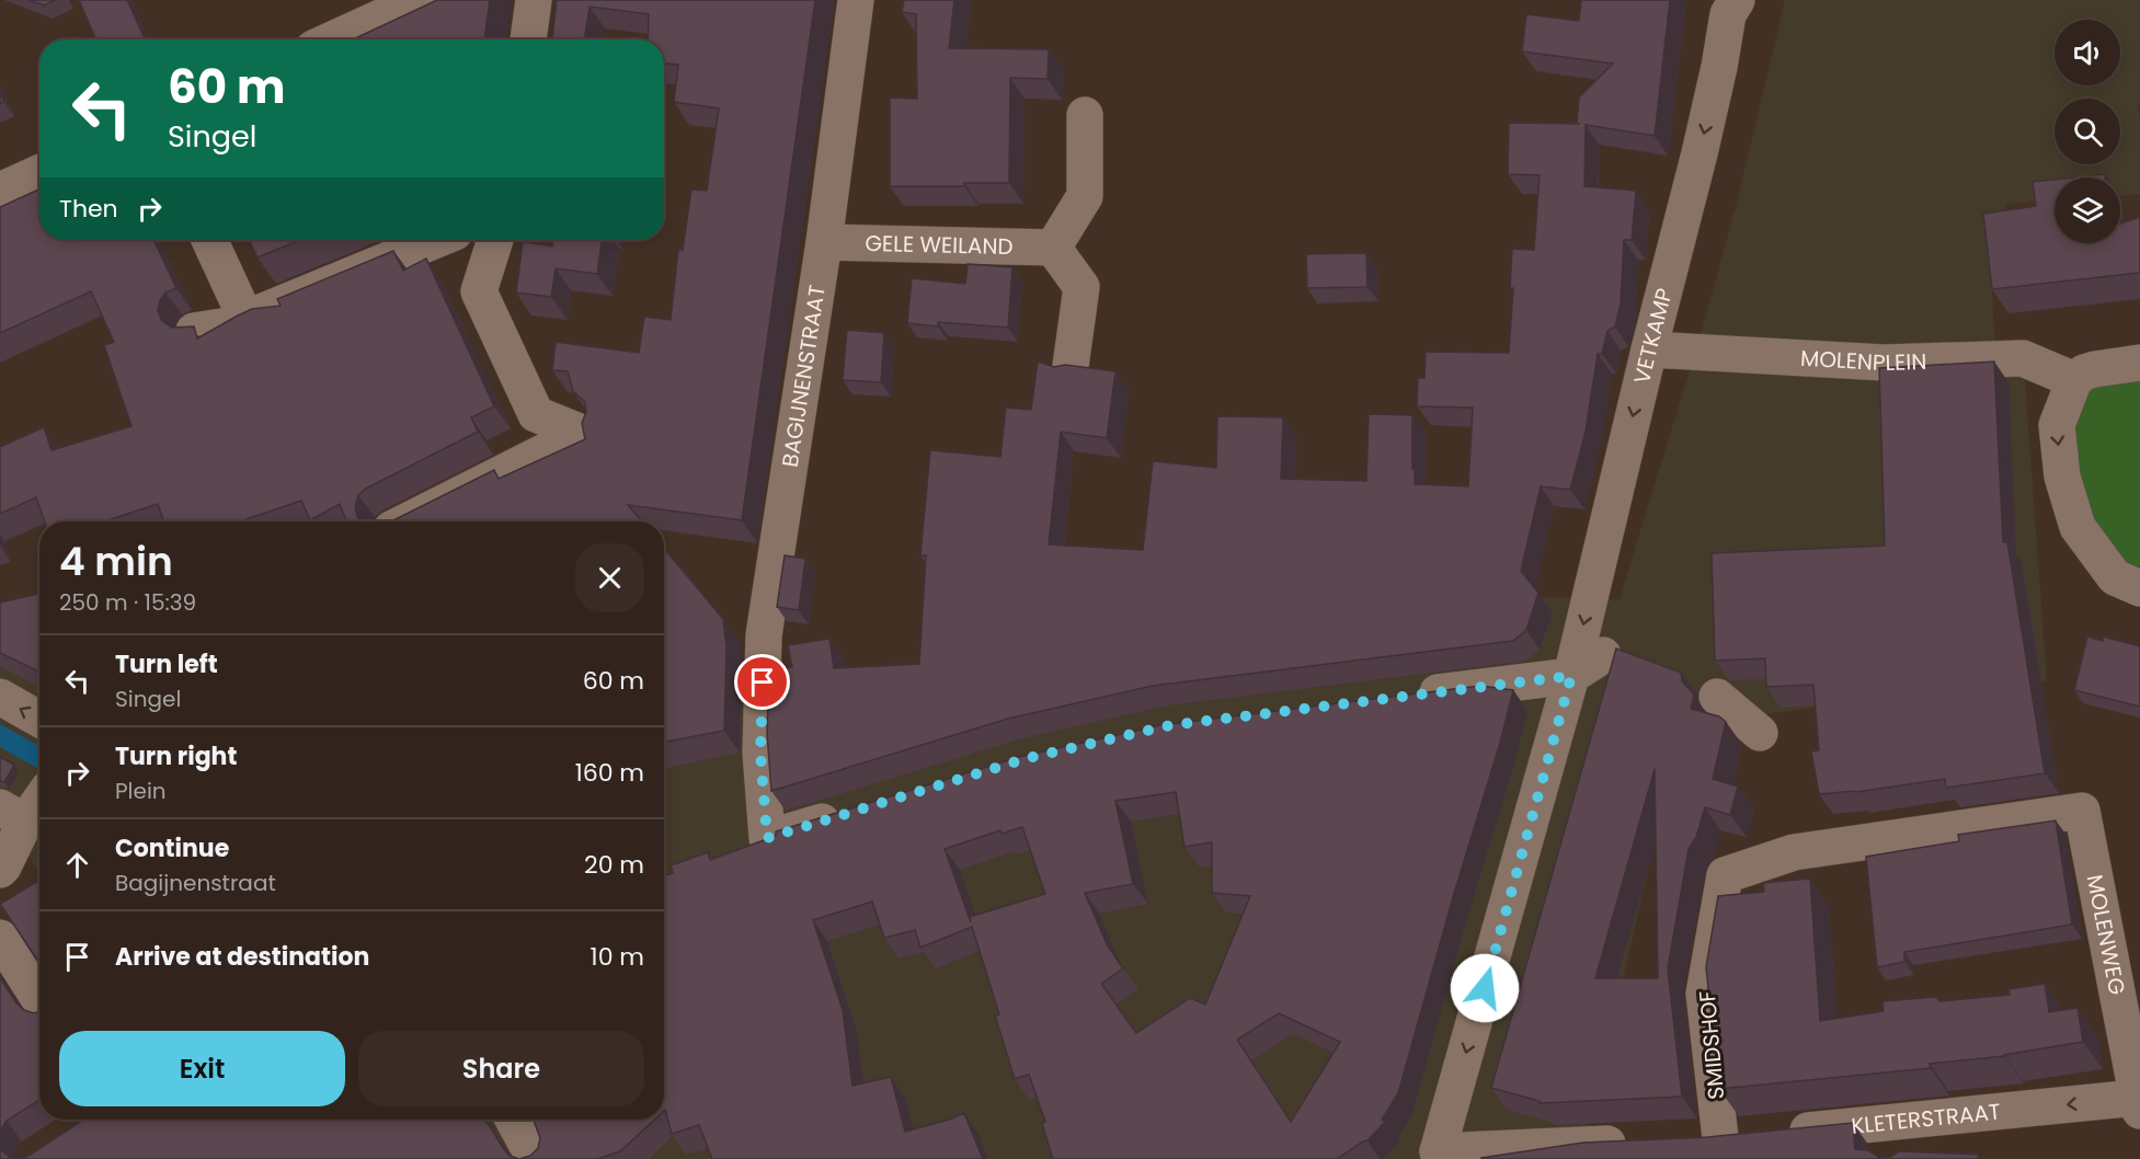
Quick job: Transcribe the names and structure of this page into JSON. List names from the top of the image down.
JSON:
{
  "streets": {
    "street": [
      "GELE WEILAND",
      "VETKAMP",
      "MOLENPLEIN",
      "BAGIJNENSTRAAT",
      "MOLENWEG",
      "SMIDSHOF",
      "KLETERSTRAAT"
    ]
  },
  "crossings": [
    ["GELE WEILAND", "BAGIJNENSTRAAT"],
    ["VETKAMP", "MOLENPLEIN"],
    ["MOLENWEG", "SMIDSHOF"],
    ["MOLENWEG", "KLETERSTRAAT"],
    ["SMIDSHOF", "KLETERSTRAAT"]
  ],
  "one_way": ["VETKAMP", "KLETERSTRAAT"],
  "page": {
    "turn": ["60 m", "Singel"],
    "then": "Then",
    "heading": ["4 min", "250 m · 15:39"],
    "list": [
      {
        "name": "Turn left",
        "note": "Singel",
        "value": "60 m"
      },
      {
        "name": "Turn right",
        "note": "Plein",
        "value": "160 m"
      },
      {
        "name": "Continue",
        "note": "Bagijnenstraat",
        "value": "20 m"
      },
      {
        "name": "Arrive at destination",
        "value": "10 m"
      }
    ],
    "buttons": ["Exit", "Share"]
  }
}
